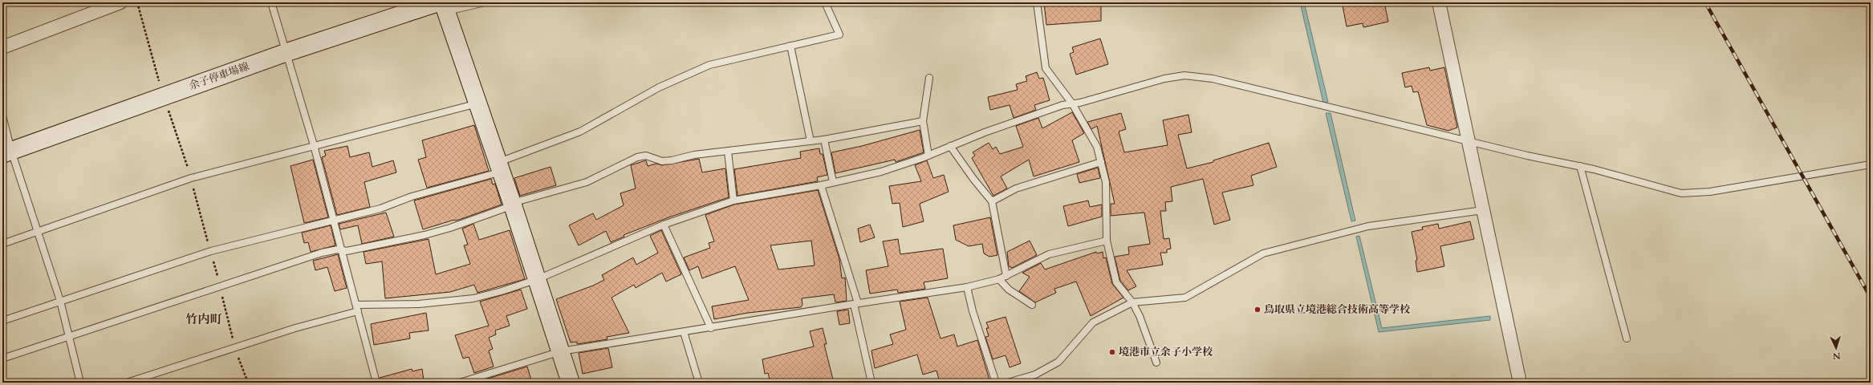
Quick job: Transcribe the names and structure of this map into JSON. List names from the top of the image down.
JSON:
{
  "streets": {
    "main road": ["余子停車場線"]
  },
  "districts": ["竹内町"],
  "places": ["鳥取県立境港総合技術高等学校", "境港市立余子小学校"],
  "north": "bottom"
}
